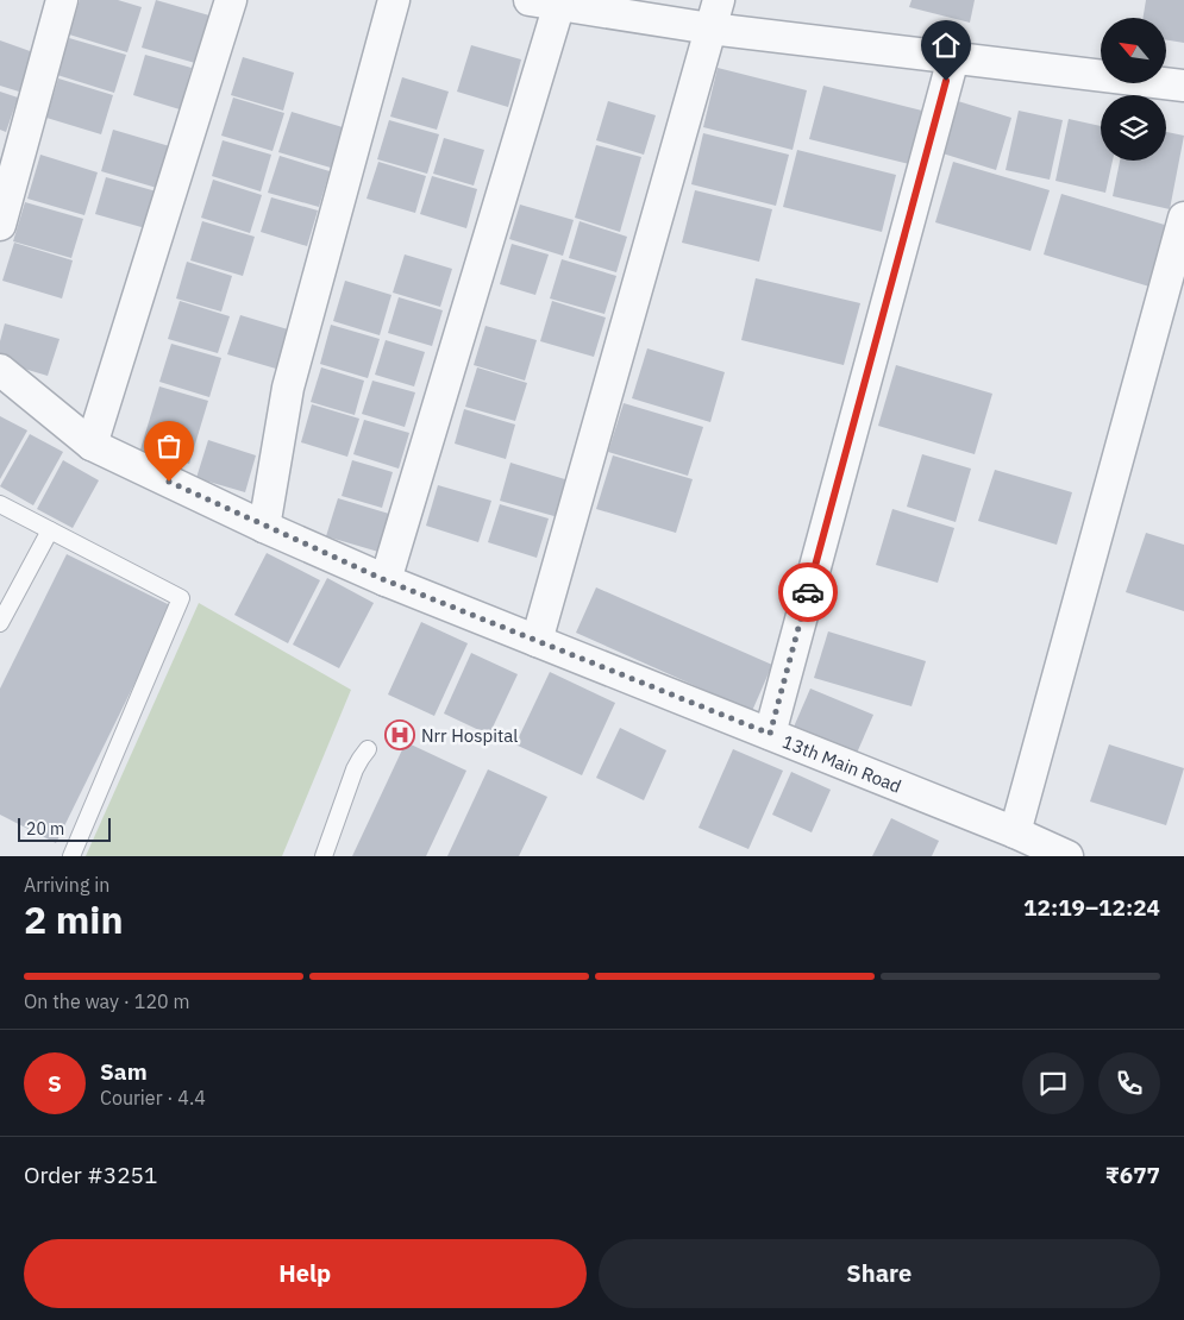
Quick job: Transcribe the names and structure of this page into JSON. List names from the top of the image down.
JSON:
{
  "streets": {
    "street": ["13th Main Road"]
  },
  "places": {
    "hospital": ["Nrr Hospital"]
  },
  "scale_bar": "20 m",
  "north": "top left",
  "page": {
    "scale": "20 m",
    "heading": ["2 min", "Arriving in", "12:19–12:24"],
    "panel": [
      "Sam",
      "Courier · 4.4",
      "Order #3251",
      "₹677"
    ],
    "bar": "On the way · 120 m",
    "round": "S",
    "buttons": ["Help", "Share"]
  }
}
